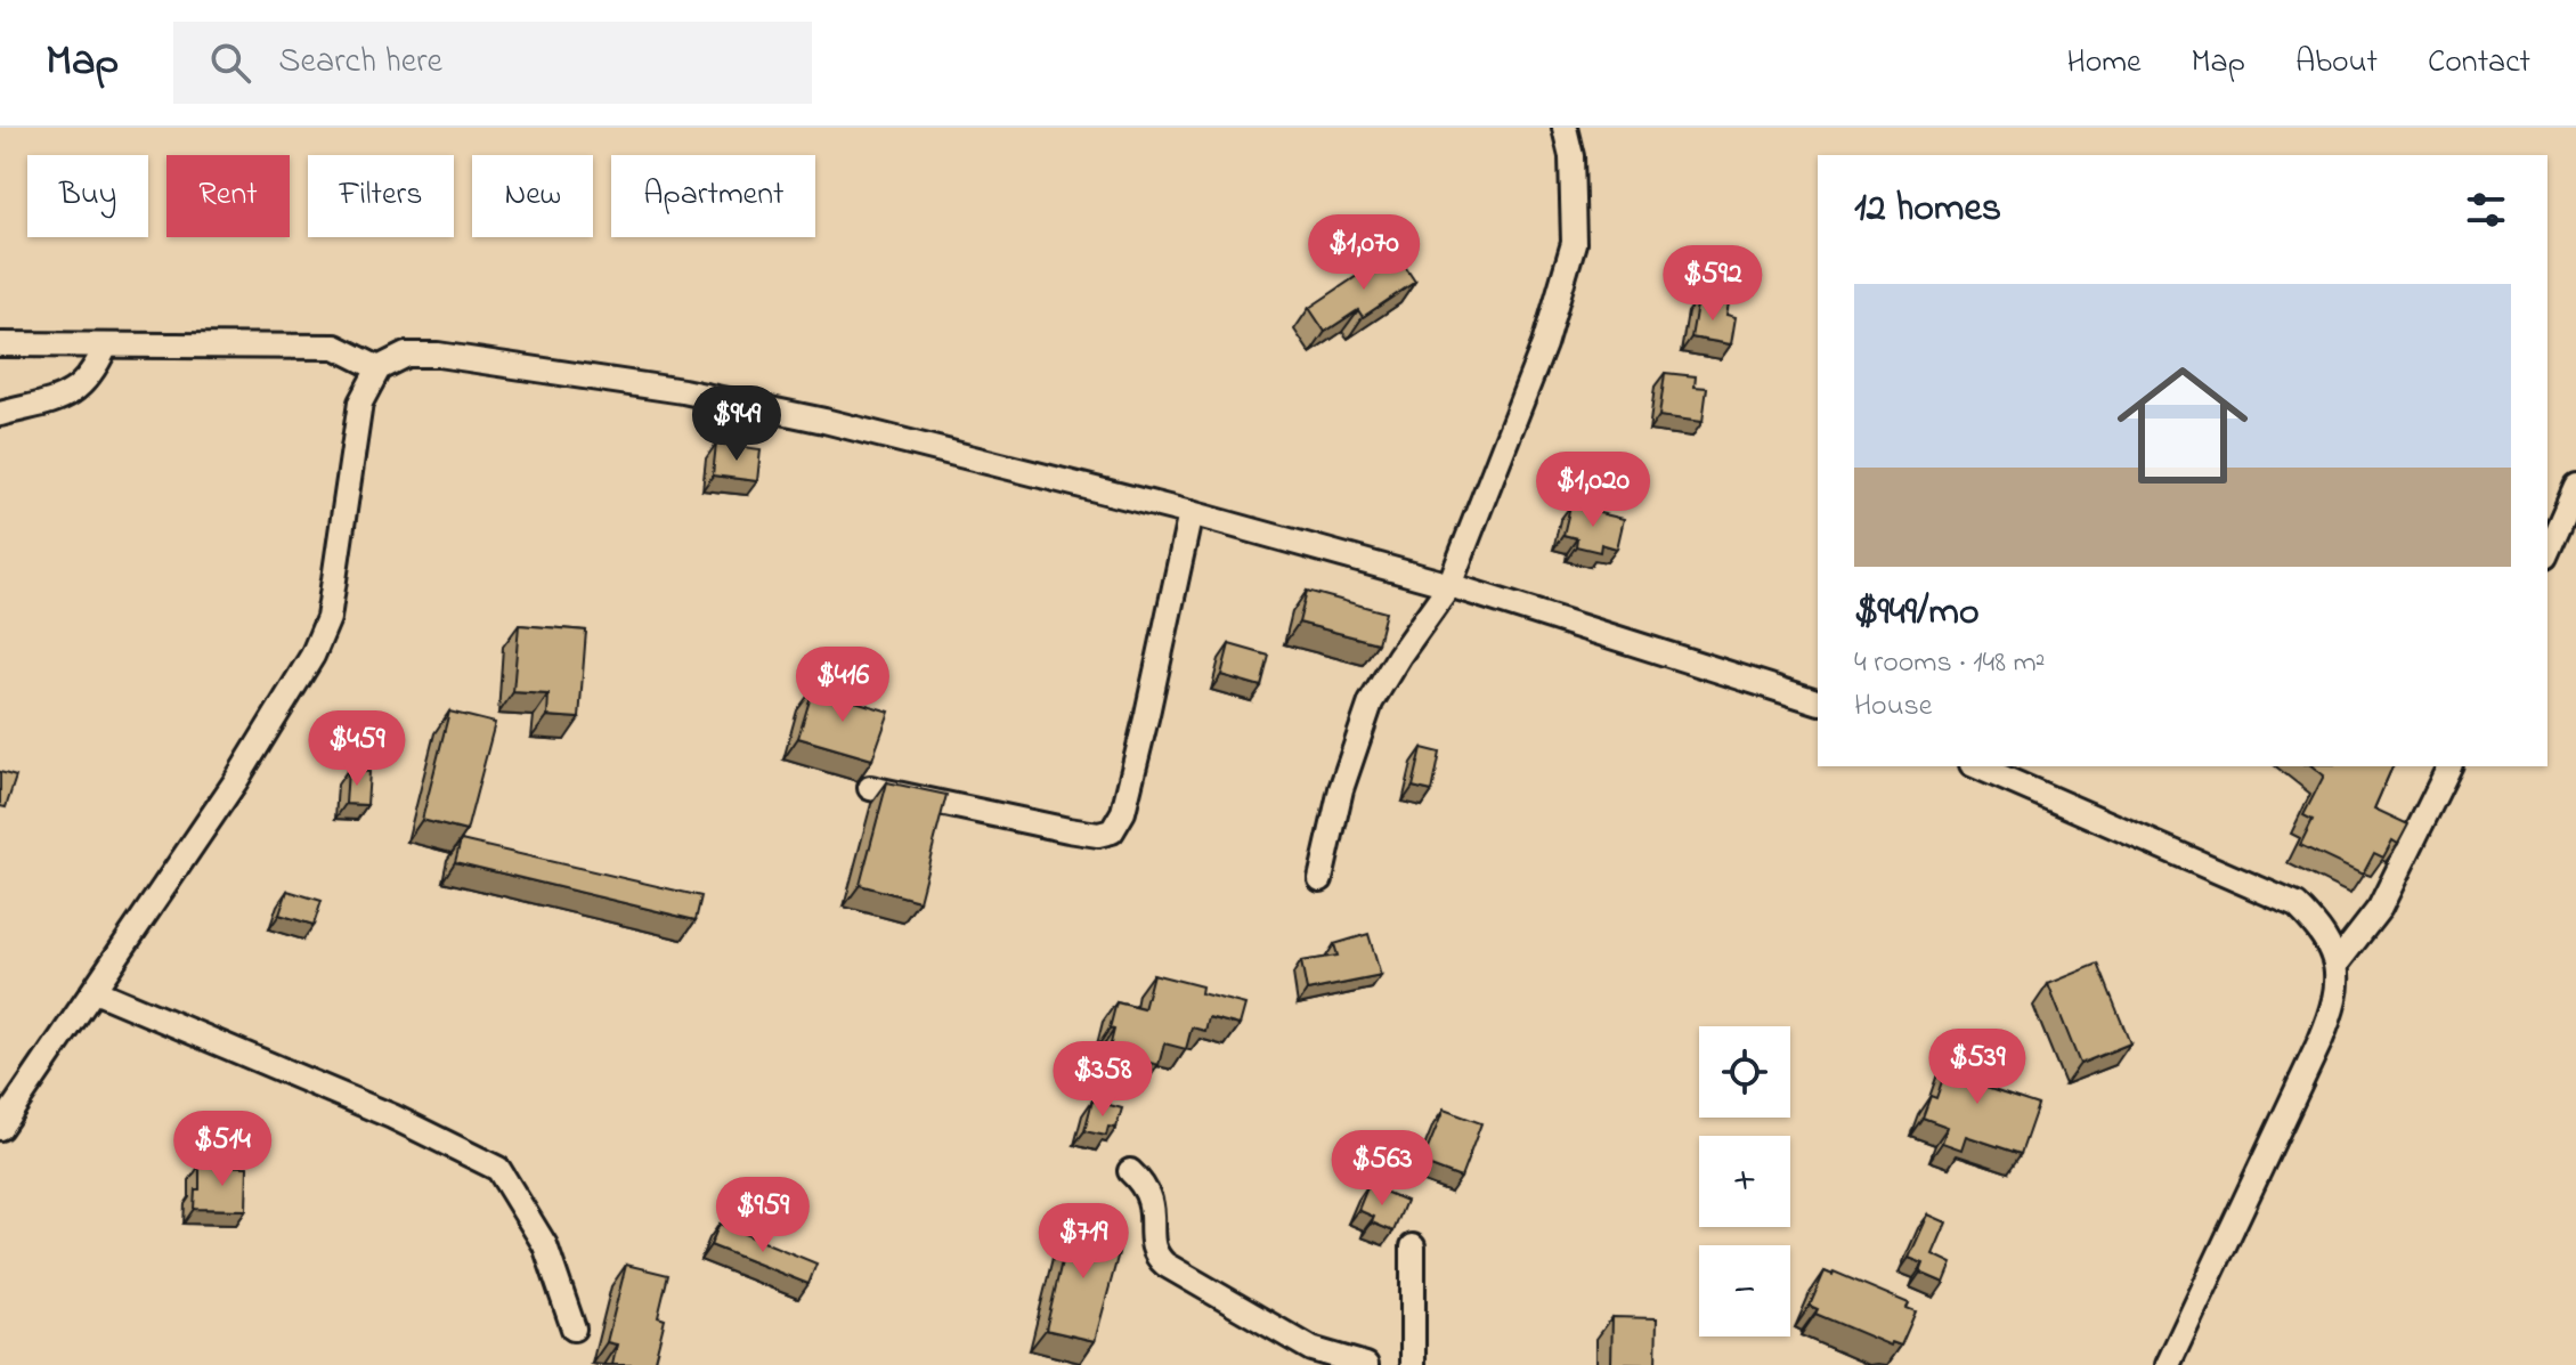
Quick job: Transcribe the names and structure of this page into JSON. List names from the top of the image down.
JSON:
{
  "page": {
    "header": "Map",
    "search": "Search here",
    "nav": [
      "Home",
      "Map",
      "About",
      "Contact"
    ],
    "chip": [
      "Buy",
      "Rent",
      "Filters",
      "New",
      "Apartment"
    ],
    "heading": "12 homes",
    "price": [
      "$1,070",
      "$592",
      "$949",
      "$1,020",
      "$416",
      "$459",
      "$539",
      "$358",
      "$514",
      "$563",
      "$959",
      "$719"
    ],
    "list": [
      {
        "name": "$949/mo",
        "note": "4 rooms · 148 m² · House"
      }
    ],
    "map_buttons": ["+", "−"]
  }
}
